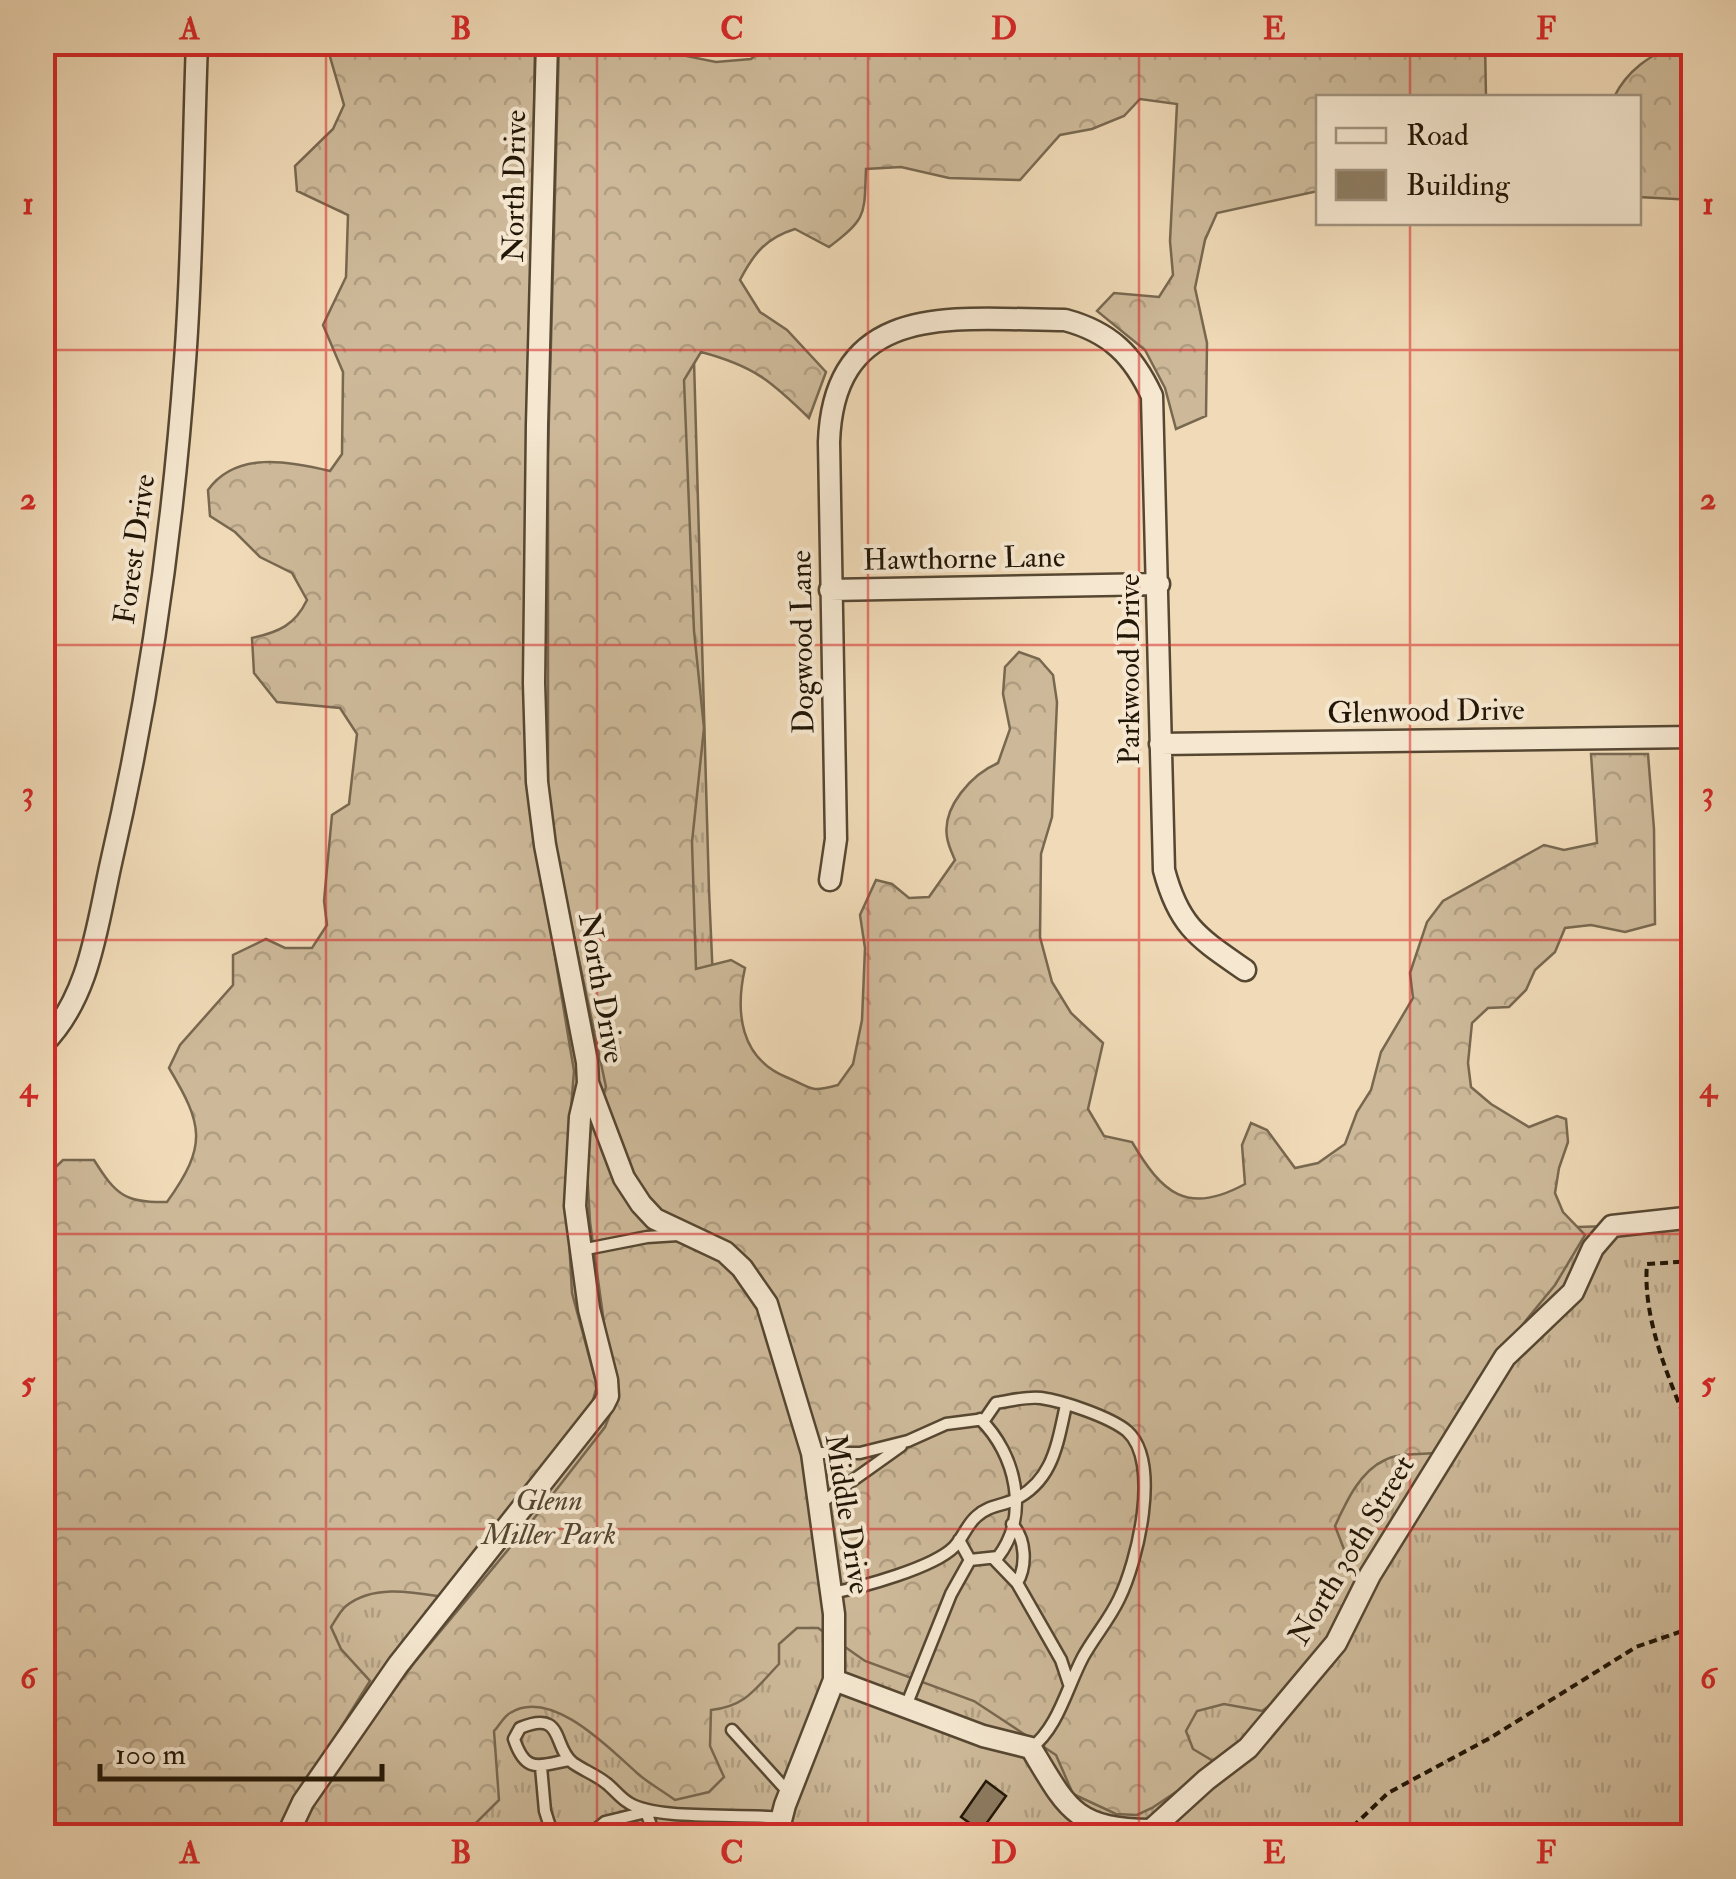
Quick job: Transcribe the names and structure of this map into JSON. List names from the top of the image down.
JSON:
{
  "streets": {
    "street": [
      "North Drive",
      "Forest Drive",
      "Hawthorne Lane",
      "Dogwood Lane",
      "Parkwood Drive",
      "Glenwood Drive",
      "Middle Drive",
      "North 30th Street"
    ]
  },
  "crossings": [
    ["North Drive", "Middle Drive"],
    ["Hawthorne Lane", "Dogwood Lane"],
    ["Hawthorne Lane", "Parkwood Drive"],
    ["Dogwood Lane", "Parkwood Drive"],
    ["Parkwood Drive", "Glenwood Drive"]
  ],
  "parks": ["Glenn Miller Park"],
  "legend": ["Road", "Building"],
  "scale_bar": "100 m",
  "grid": {
    "columns": [
      "A",
      "B",
      "C",
      "D",
      "E",
      "F"
    ],
    "rows": [
      "1",
      "2",
      "3",
      "4",
      "5",
      "6"
    ]
  }
}
